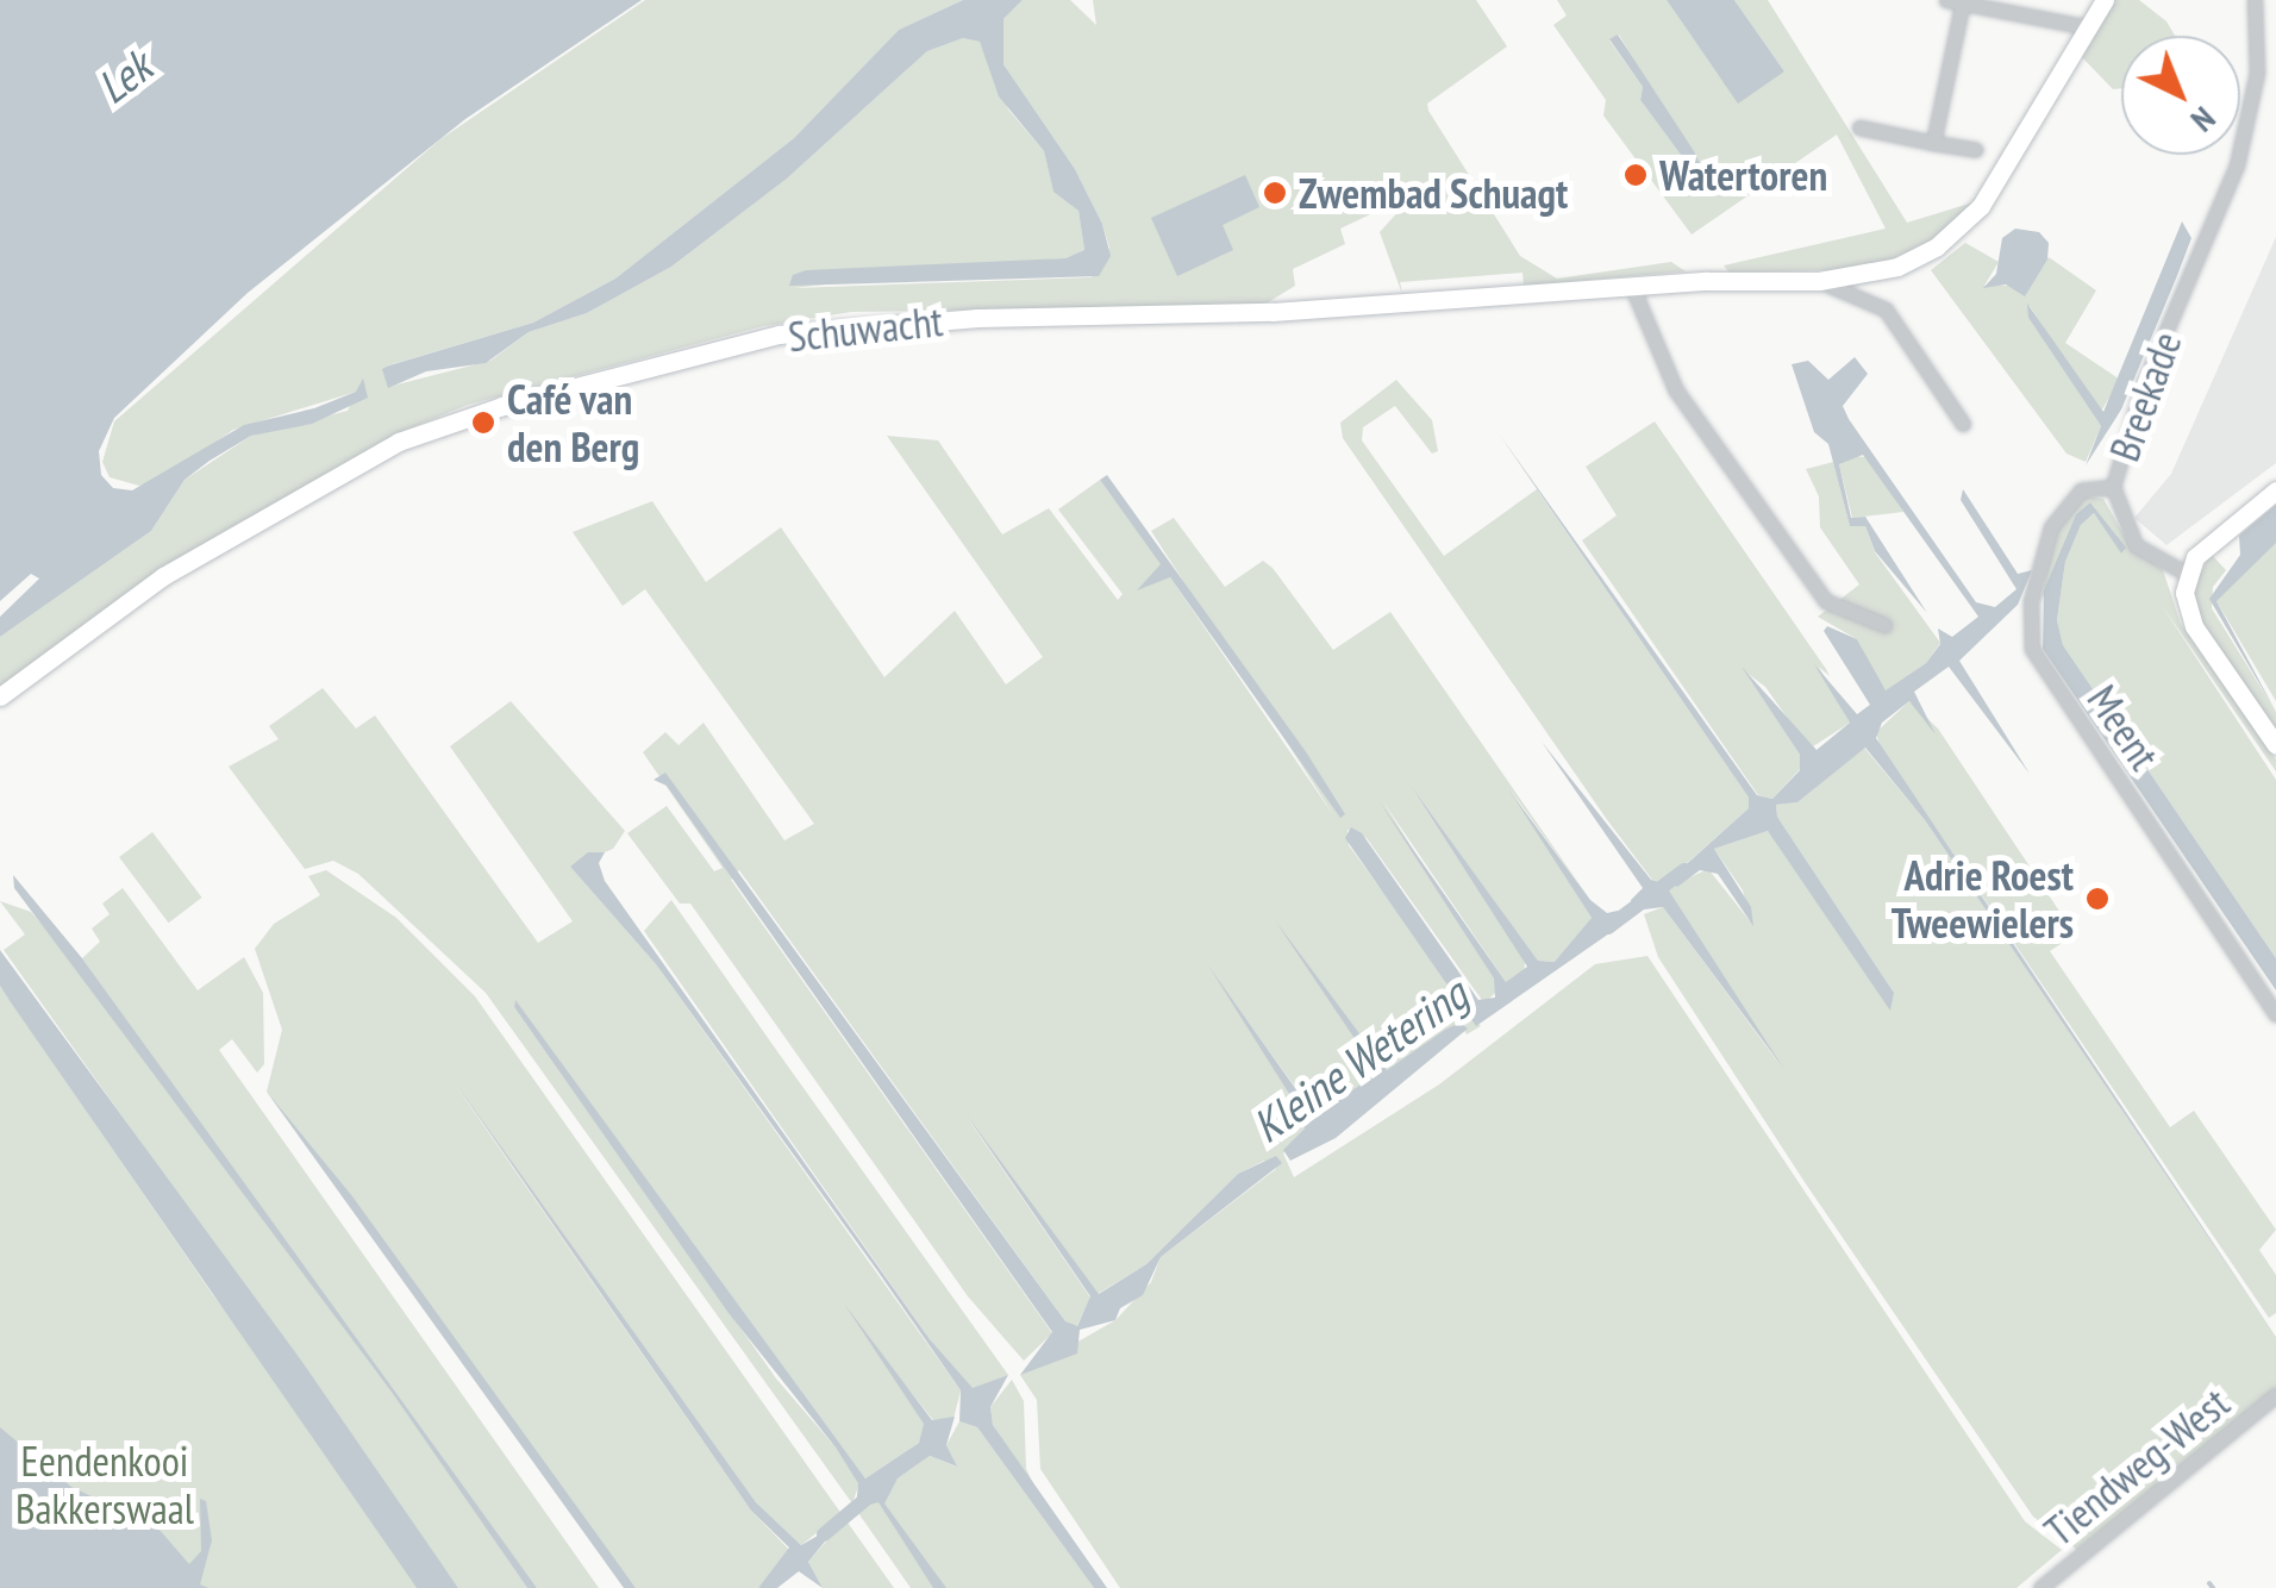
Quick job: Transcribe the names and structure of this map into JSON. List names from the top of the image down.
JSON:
{
  "streets": {
    "street": [
      "Schuwacht",
      "Breekade",
      "Meent",
      "Tiendweg-West"
    ]
  },
  "crossings": [
    ["Breekade", "Meent"]
  ],
  "water": ["Lek", "Kleine Wetering"],
  "parks": ["Eendenkooi Bakkerswaal"],
  "places": [
    "Watertoren",
    "Zwembad Schuagt",
    "Café van den Berg",
    "Adrie Roest Tweewielers"
  ],
  "north": "bottom right"
}
